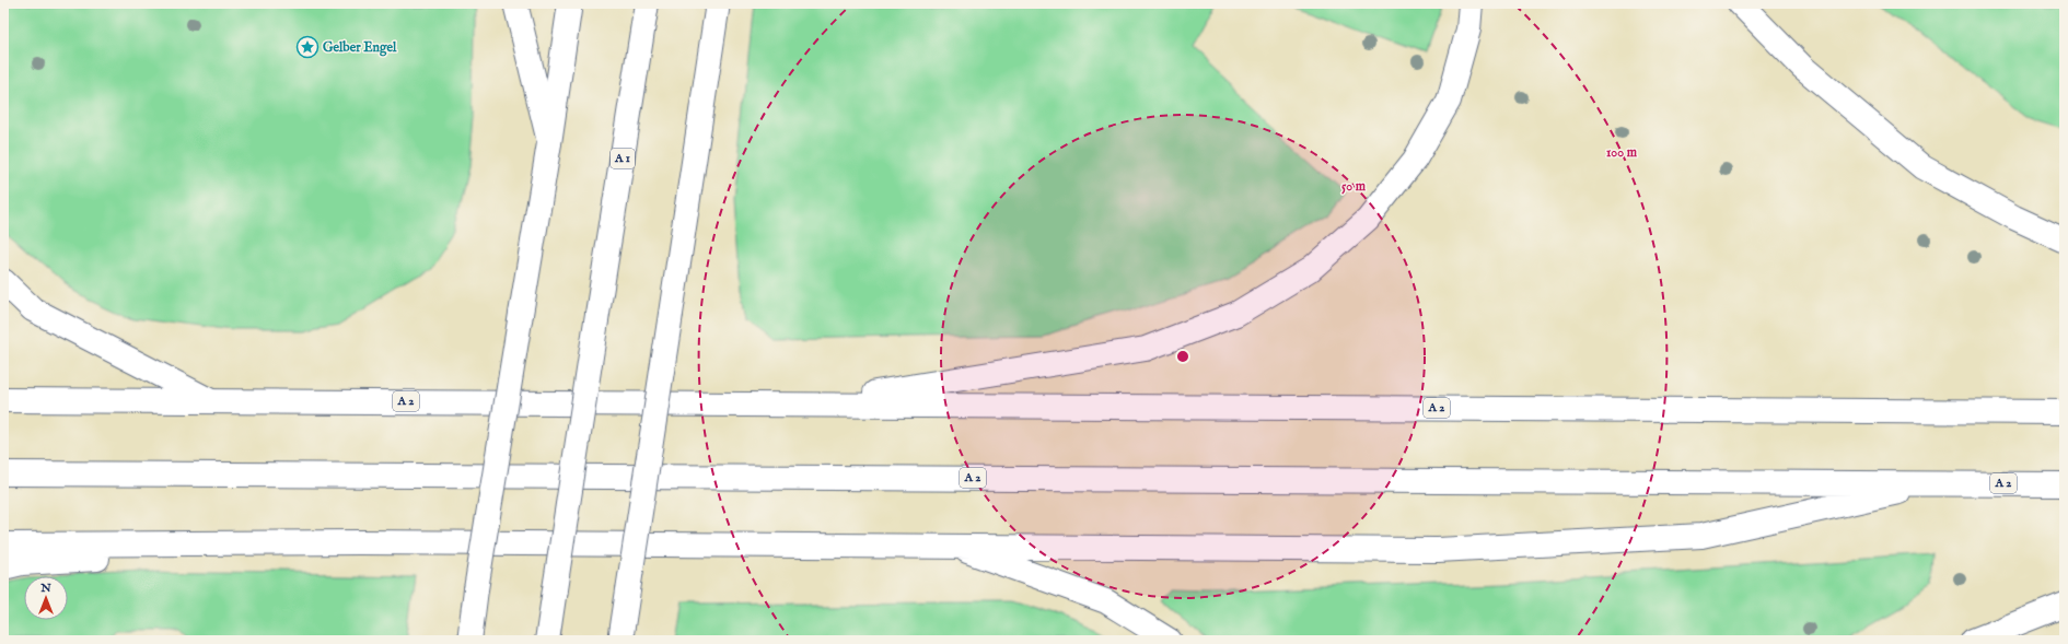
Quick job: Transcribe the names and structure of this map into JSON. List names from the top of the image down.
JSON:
{
  "streets": {
    "main road": ["A 1", "A 2"]
  },
  "places": {
    "place": ["Gelber Engel"]
  },
  "north": "top",
  "rings": ["100 m", "50 m"]
}
